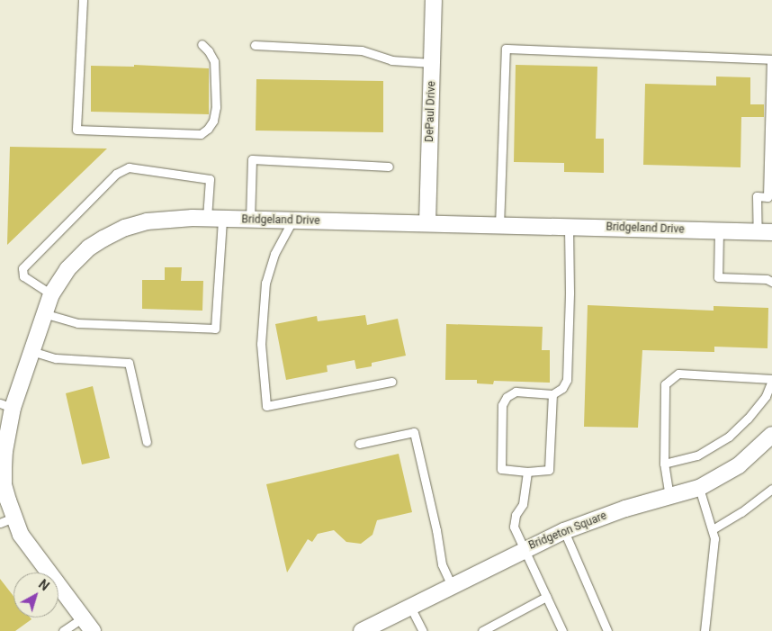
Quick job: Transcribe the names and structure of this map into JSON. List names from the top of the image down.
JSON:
{
  "streets": {
    "street": ["DePaul Drive", "Bridgeland Drive", "Bridgeton Square"]
  },
  "crossings": [
    ["DePaul Drive", "Bridgeland Drive"]
  ],
  "north": "top right"
}
